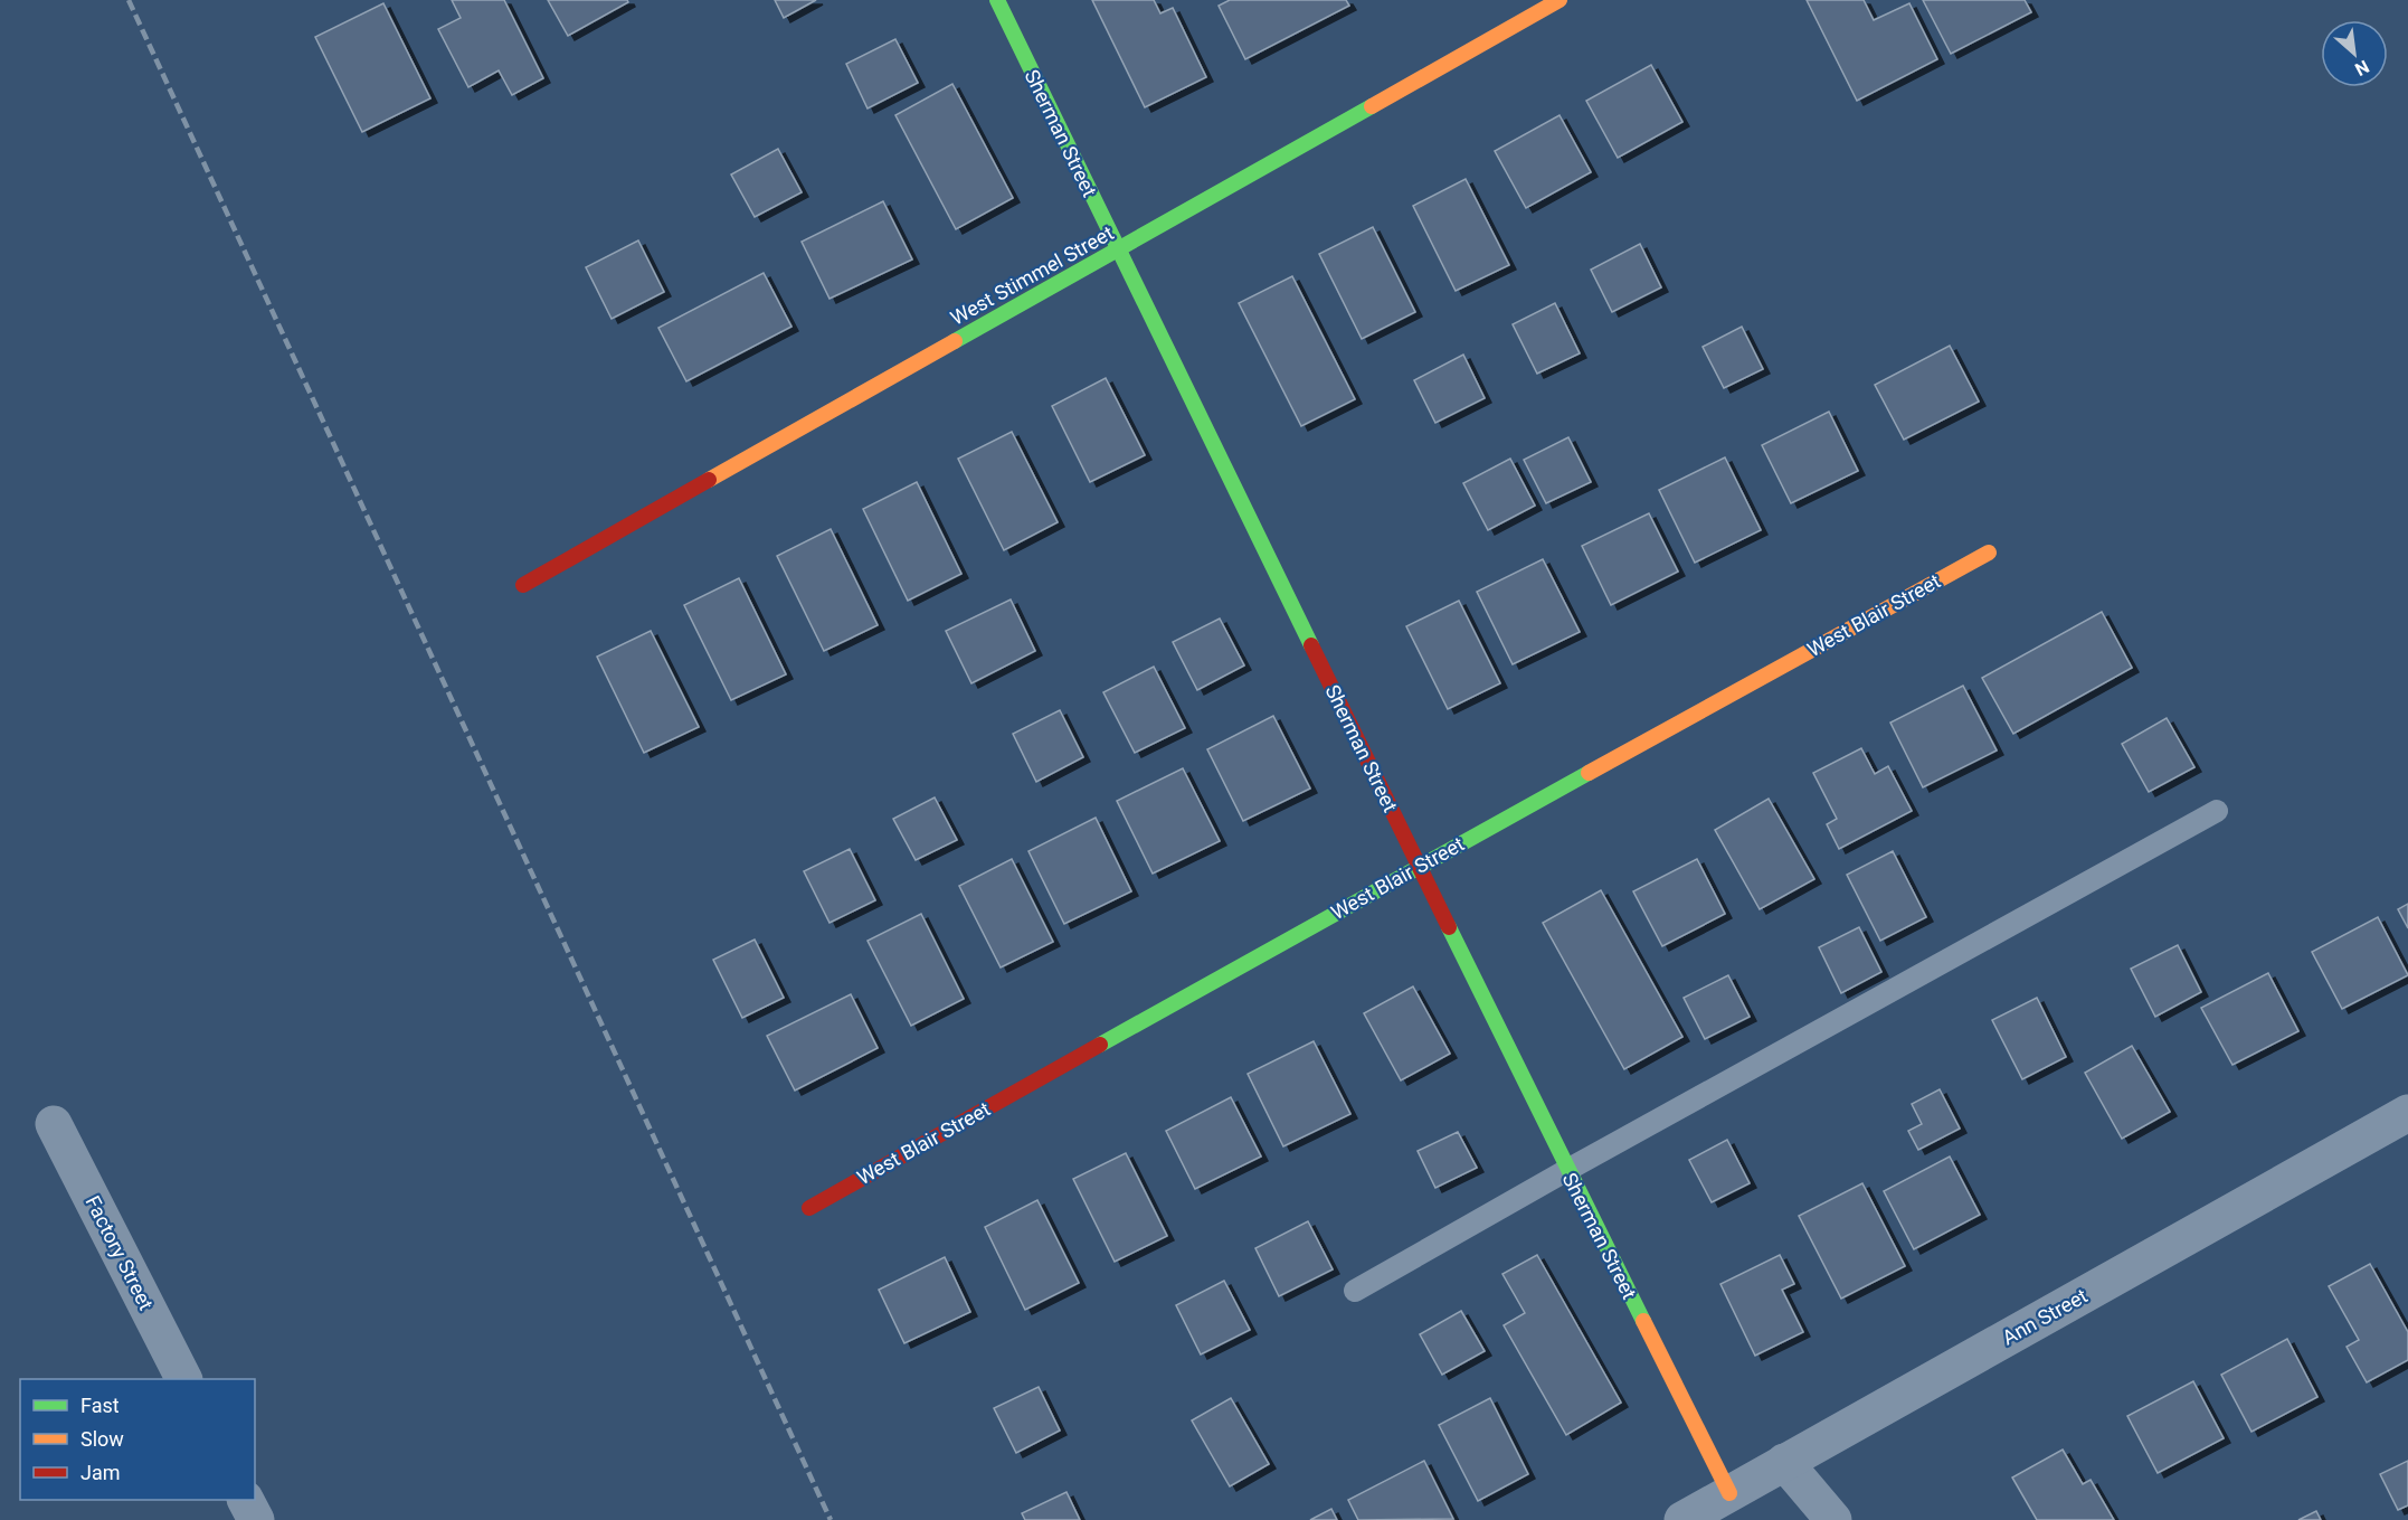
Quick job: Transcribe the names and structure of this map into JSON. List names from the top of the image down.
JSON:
{
  "streets": {
    "street": [
      "Sherman Street",
      "West Stimmel Street",
      "West Blair Street",
      "Factory Street",
      "Ann Street"
    ]
  },
  "crossings": [
    ["Sherman Street", "West Stimmel Street"],
    ["Sherman Street", "West Blair Street"],
    ["Sherman Street", "Ann Street"]
  ],
  "legend": ["Fast", "Slow", "Jam"],
  "north": "bottom right"
}
